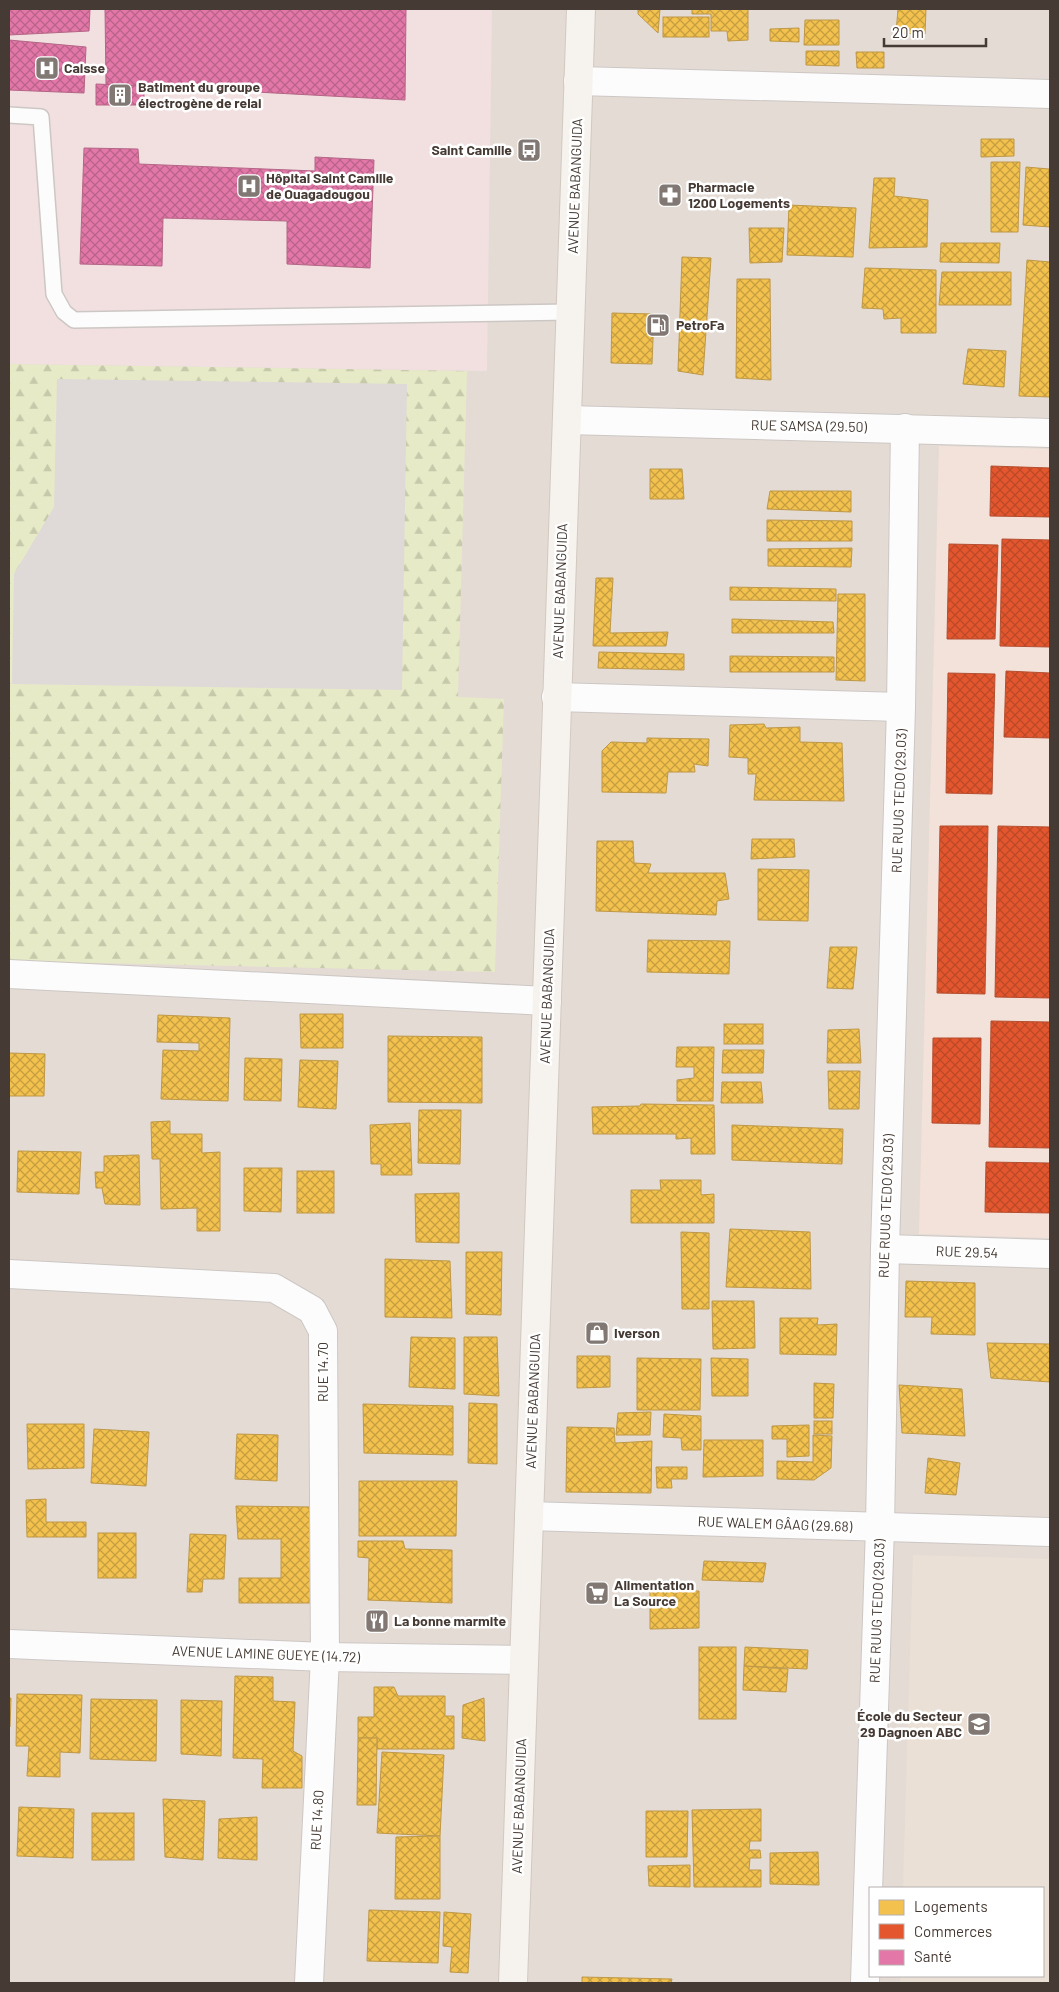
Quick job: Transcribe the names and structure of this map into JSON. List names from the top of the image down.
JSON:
{
  "streets": {
    "street": [
      "AVENUE BABANGUIDA",
      "RUE SAMSA (29.50)",
      "RUE RUUG TEDO (29.03)",
      "RUE 29.54",
      "RUE 14.70",
      "RUE WALEM GÂAG (29.68)",
      "AVENUE LAMINE GUEYE (14.72)",
      "RUE 14.80"
    ]
  },
  "crossings": [
    ["AVENUE BABANGUIDA", "RUE SAMSA (29.50)"],
    ["AVENUE BABANGUIDA", "RUE WALEM GÂAG (29.68)"],
    ["AVENUE BABANGUIDA", "AVENUE LAMINE GUEYE (14.72)"],
    ["RUE SAMSA (29.50)", "RUE RUUG TEDO (29.03)"],
    ["RUE RUUG TEDO (29.03)", "RUE 29.54"],
    ["RUE RUUG TEDO (29.03)", "RUE WALEM GÂAG (29.68)"],
    ["RUE 14.70", "AVENUE LAMINE GUEYE (14.72)"],
    ["RUE 14.70", "RUE 14.80"],
    ["AVENUE LAMINE GUEYE (14.72)", "RUE 14.80"]
  ],
  "places": {
    "hospital": ["Caisse", "Hôpital Saint Camille de Ouagadougou"],
    "building": ["Batiment du groupe électrogène de relai"],
    "bus stop": ["Saint Camille"],
    "pharmacy": ["Pharmacie 1200 Logements"],
    "fuel station": ["PetroFa"],
    "shop": ["Iverson"],
    "supermarket": ["Alimentation La Source"],
    "restaurant": ["La bonne marmite"],
    "school or university": ["École du Secteur 29 Dagnoen ABC"]
  },
  "legend": ["Logements", "Commerces", "Santé"],
  "scale_bar": "20 m"
}
